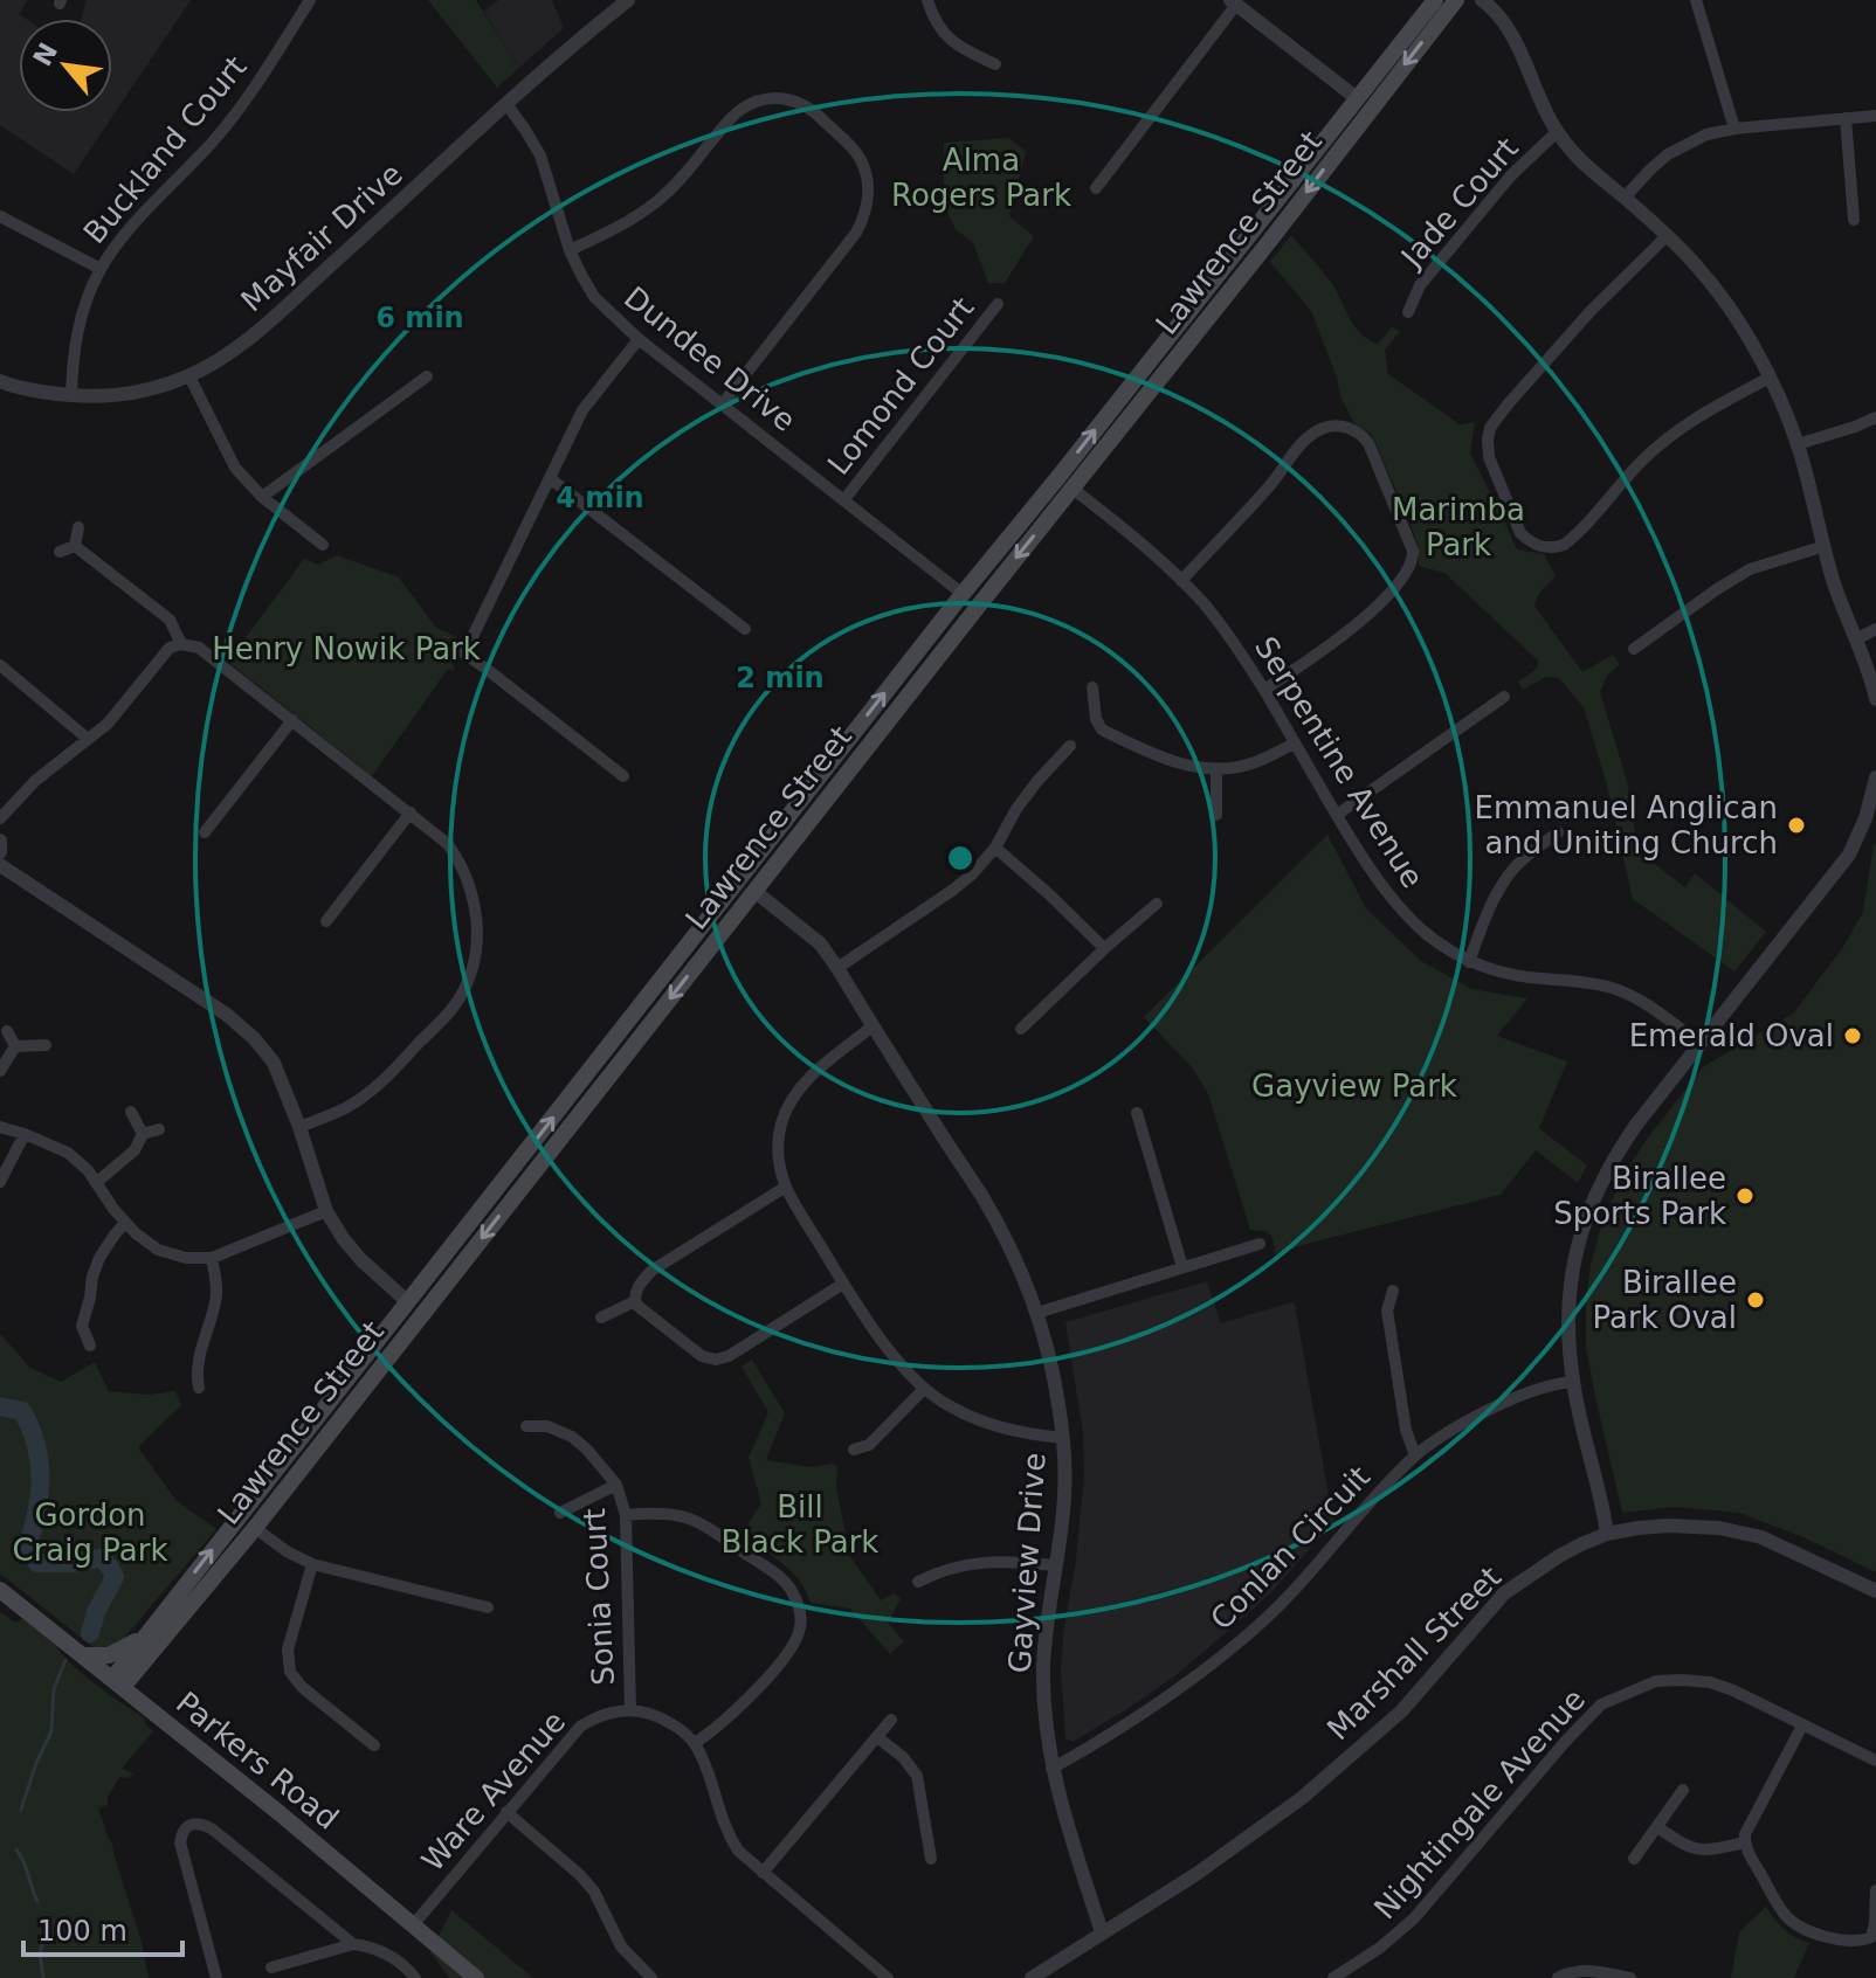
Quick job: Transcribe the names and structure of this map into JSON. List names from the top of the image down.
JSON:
{
  "streets": {
    "main road": ["Lawrence Street", "Parkers Road"],
    "street": [
      "Buckland Court",
      "Jade Court",
      "Mayfair Drive",
      "Dundee Drive",
      "Lomond Court",
      "Serpentine Avenue",
      "Conlan Circuit",
      "Gayview Drive",
      "Sonia Court",
      "Marshall Street",
      "Ware Avenue",
      "Nightingale Avenue"
    ]
  },
  "crossings": [
    ["Buckland Court", "Mayfair Drive"],
    ["Lawrence Street", "Dundee Drive"],
    ["Lawrence Street", "Serpentine Avenue"],
    ["Lawrence Street", "Gayview Drive"],
    ["Lawrence Street", "Parkers Road"],
    ["Mayfair Drive", "Dundee Drive"],
    ["Dundee Drive", "Lomond Court"],
    ["Conlan Circuit", "Gayview Drive"],
    ["Gayview Drive", "Marshall Street"],
    ["Sonia Court", "Ware Avenue"],
    ["Parkers Road", "Ware Avenue"]
  ],
  "parks": [
    "Alma Rogers Park",
    "Marimba Park",
    "Henry Nowik Park",
    "Gayview Park",
    "Bill Black Park",
    "Gordon Craig Park"
  ],
  "places": [
    "Emmanuel Anglican and Uniting Church",
    "Emerald Oval",
    "Birallee Sports Park",
    "Birallee Park Oval"
  ],
  "scale_bar": "100 m",
  "north": "top left",
  "rings": ["6 min", "4 min", "2 min"]
}
